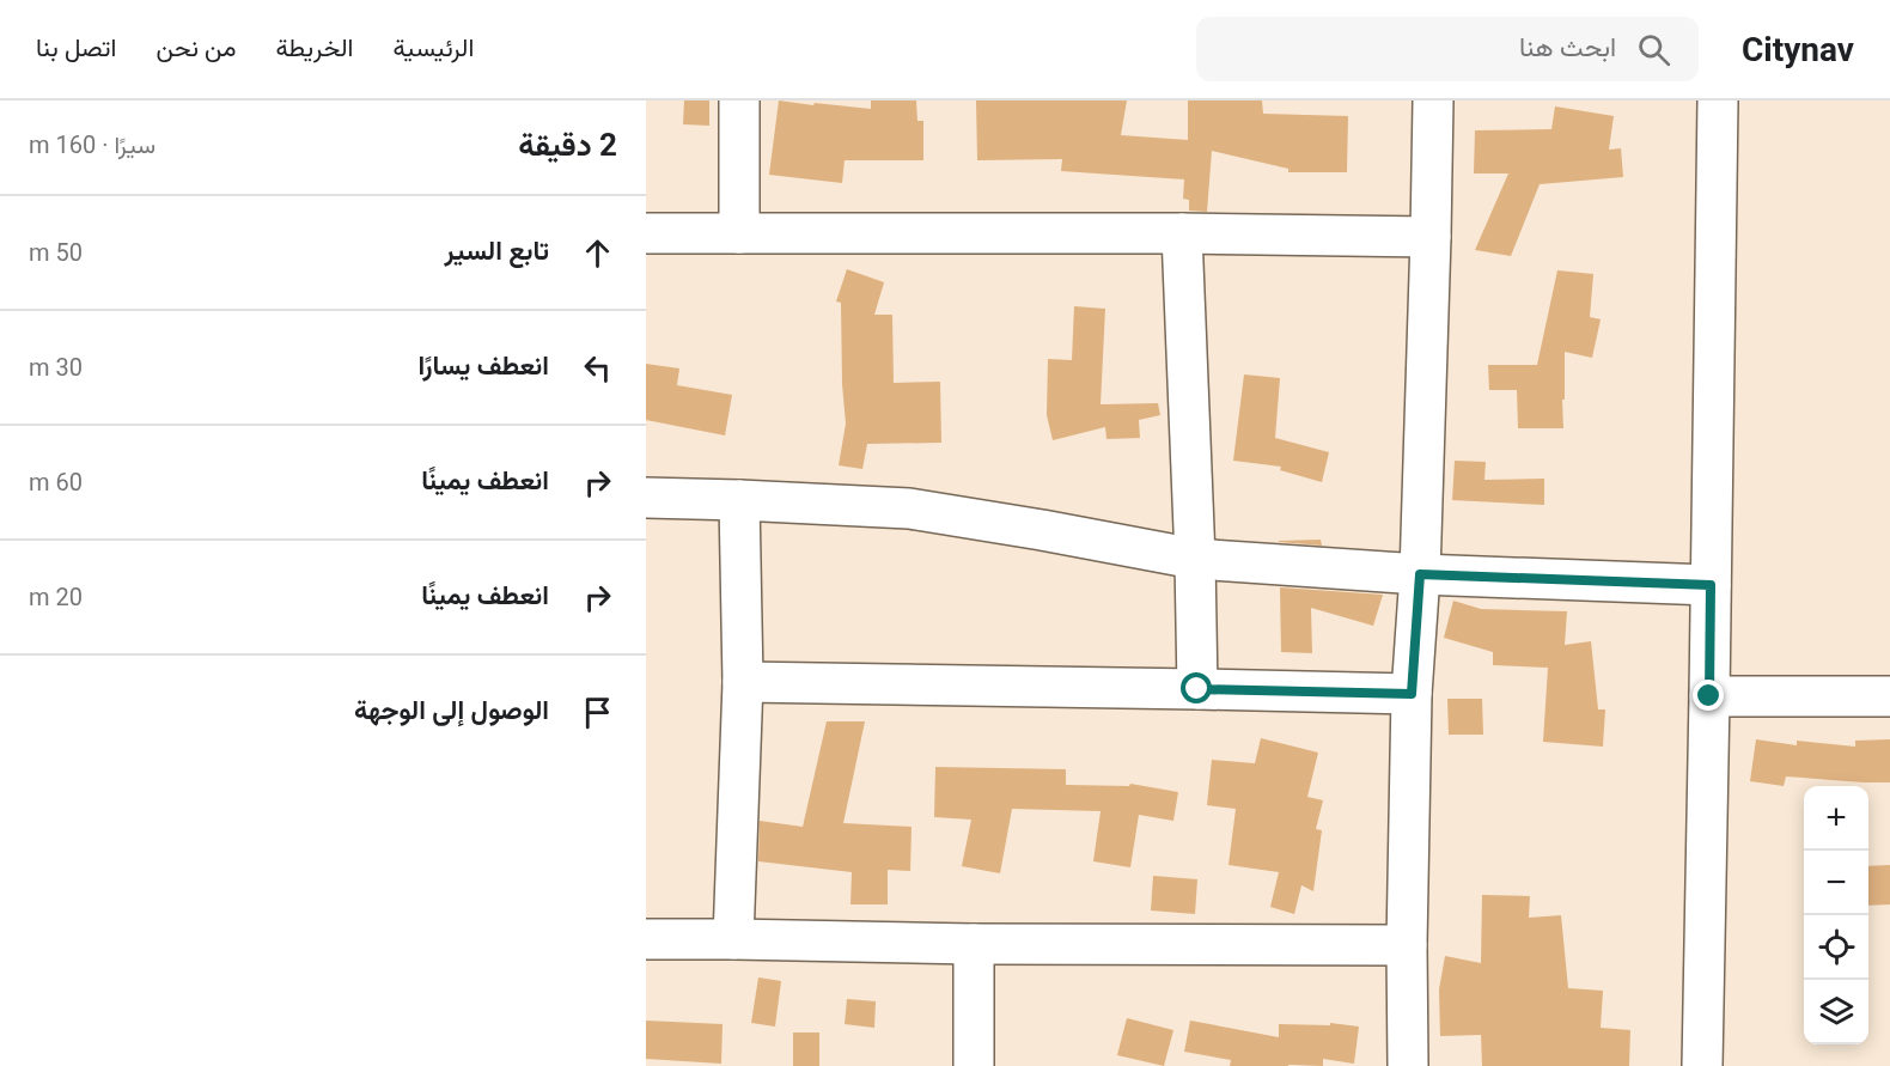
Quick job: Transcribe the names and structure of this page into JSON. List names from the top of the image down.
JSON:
{
  "page": {
    "header": "Citynav",
    "search": "ابحث هنا",
    "nav": [
      "الرئيسية",
      "الخريطة",
      "من نحن",
      "اتصل بنا"
    ],
    "heading": ["2 دقيقة", "سيرًا · 160 m"],
    "list": [
      ["تابع السير", "50 m"],
      ["انعطف يسارًا", "30 m"],
      ["انعطف يمينًا", "60 m"],
      ["انعطف يمينًا", "20 m"],
      "الوصول إلى الوجهة"
    ],
    "map_buttons": ["+", "−"]
  }
}
